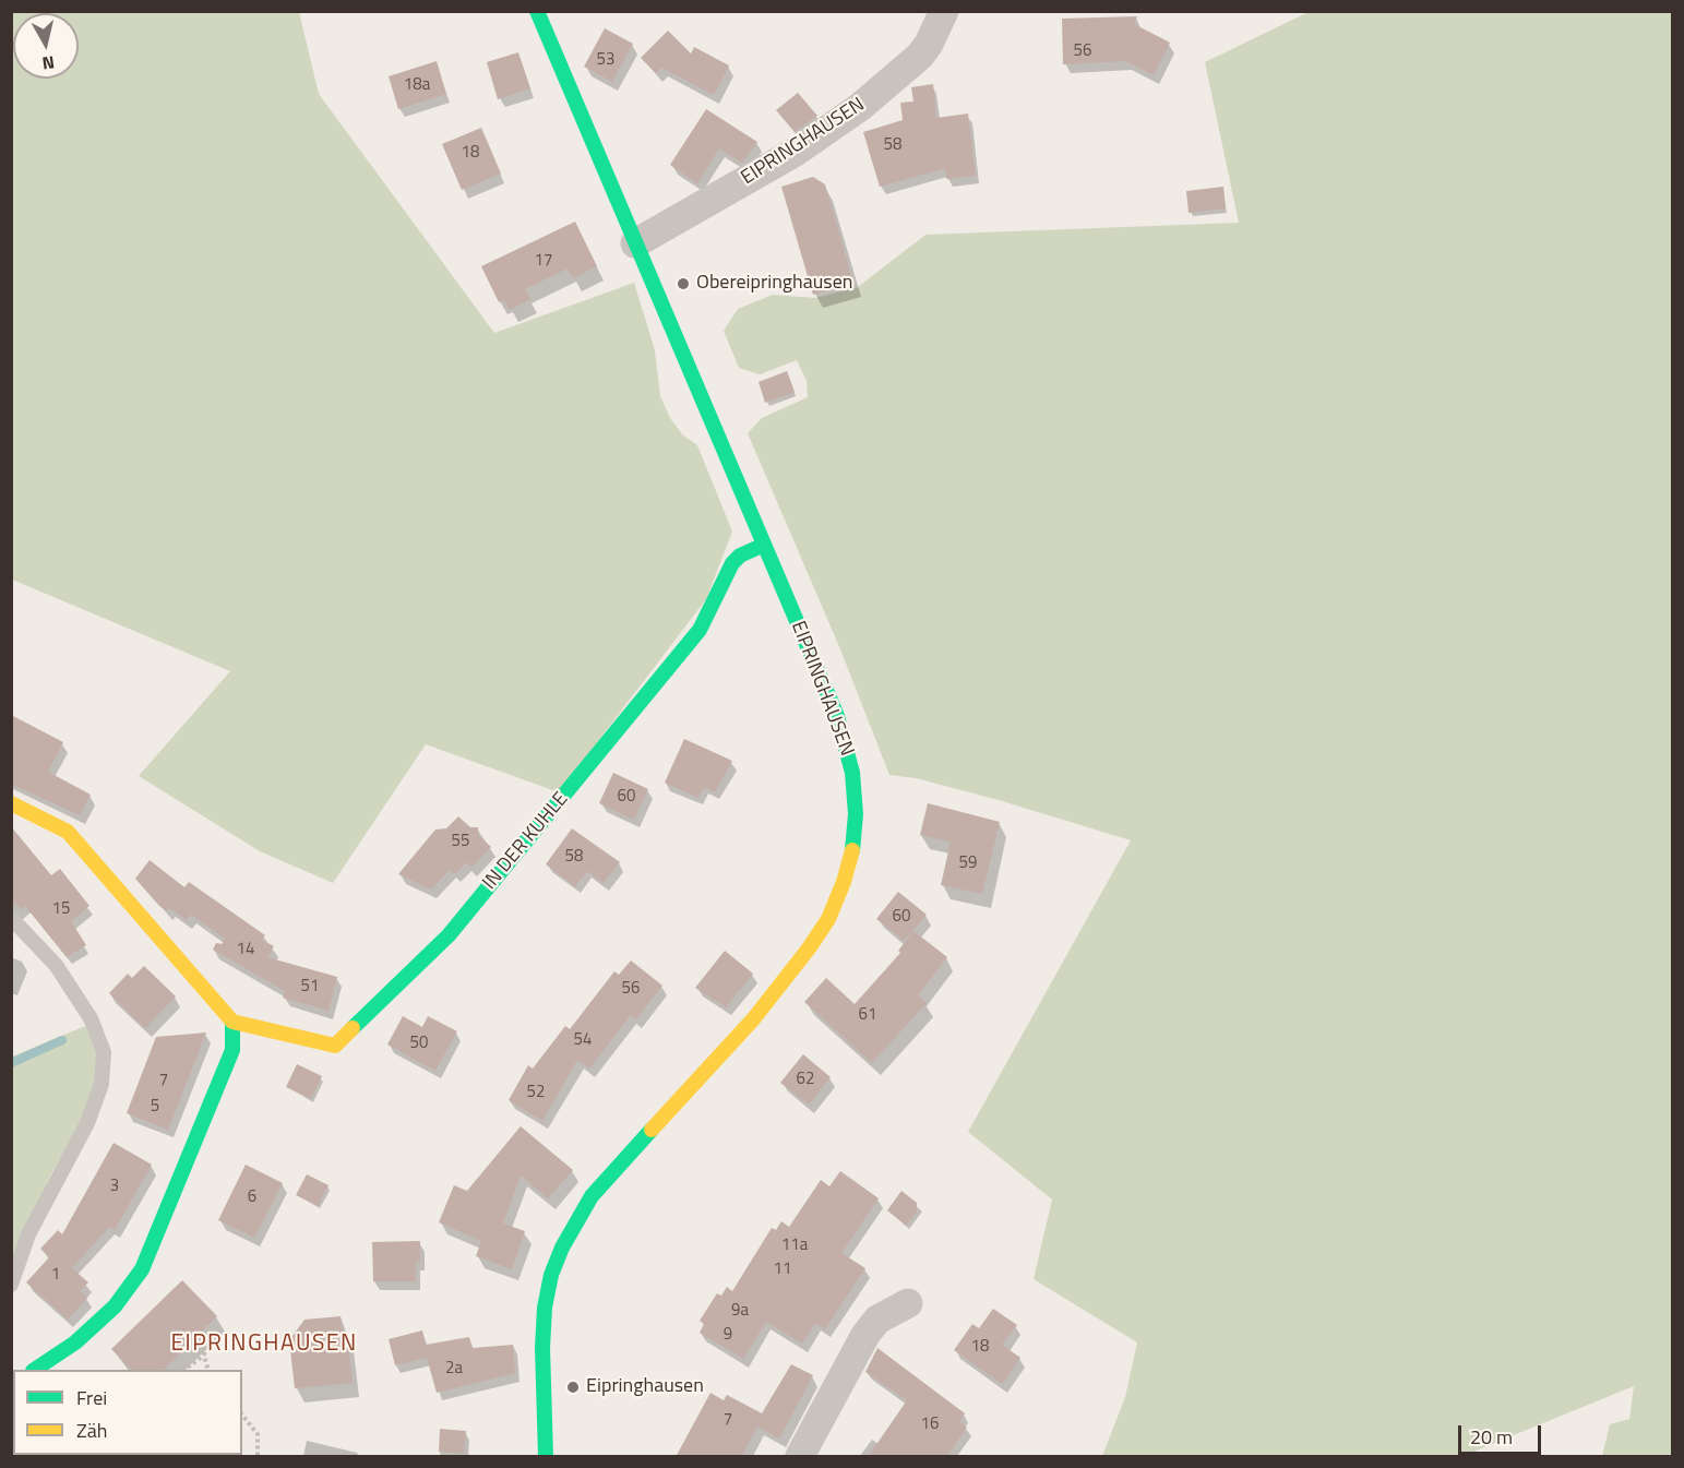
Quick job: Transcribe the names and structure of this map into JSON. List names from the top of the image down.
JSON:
{
  "streets": {
    "main road": ["EIPRINGHAUSEN", "IN DER KUHLE"]
  },
  "crossings": [
    ["EIPRINGHAUSEN", "IN DER KUHLE"]
  ],
  "districts": ["EIPRINGHAUSEN"],
  "places": ["Obereipringhausen", "Eipringhausen"],
  "house_numbers": [
    "56",
    "53",
    "18a",
    "58",
    "18",
    "17",
    "60",
    "55",
    "58",
    "59",
    "15",
    "60",
    "14",
    "51",
    "56",
    "61",
    "54",
    "50",
    "62",
    "7",
    "52",
    "5",
    "3",
    "6",
    "11a",
    "11",
    "1",
    "9a",
    "9",
    "18",
    "2a",
    "7",
    "16"
  ],
  "legend": ["Frei", "Zäh"],
  "scale_bar": "20 m",
  "north": "bottom"
}
